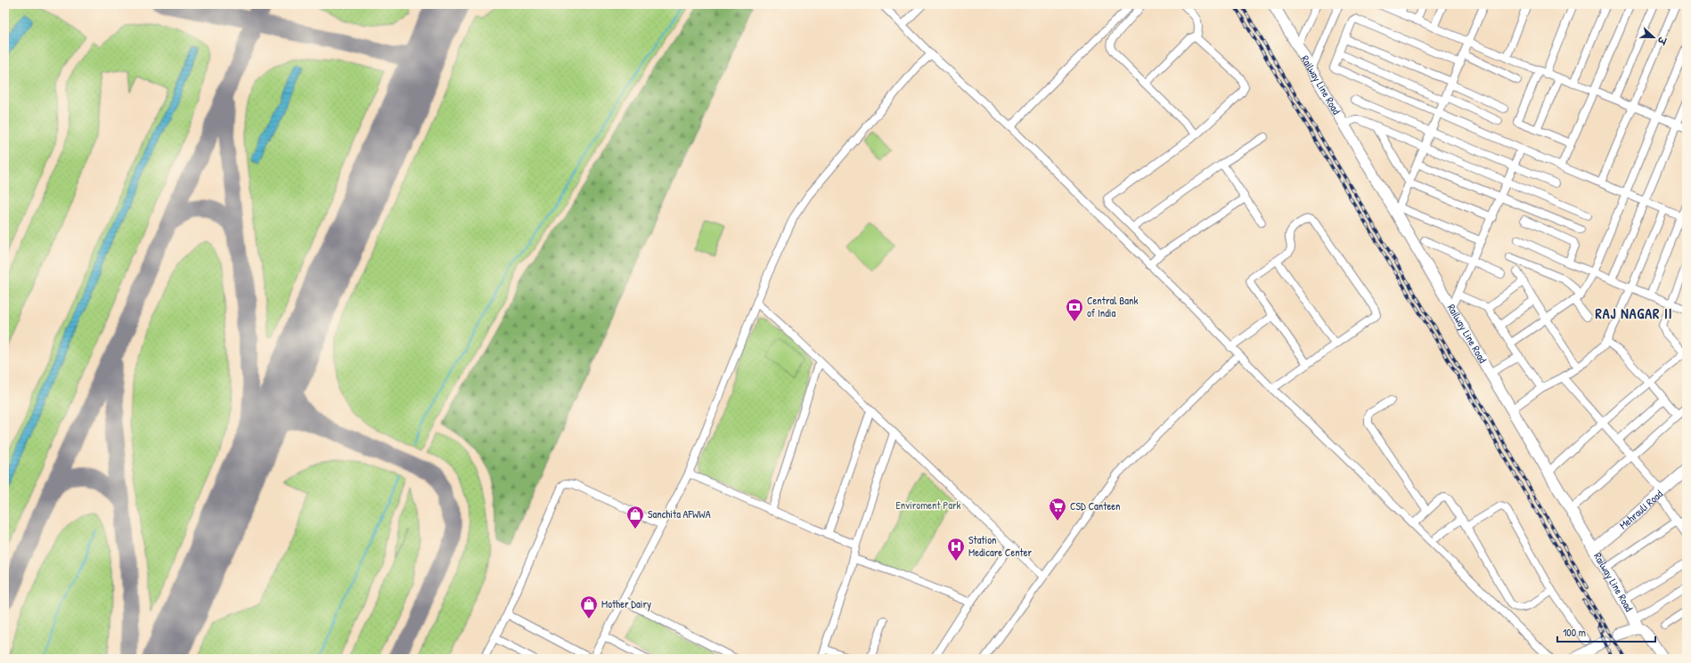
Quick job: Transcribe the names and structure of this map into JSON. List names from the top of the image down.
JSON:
{
  "streets": {
    "street": ["Railway Line Road", "Mehrauli Road"]
  },
  "crossings": [
    ["Railway Line Road", "Mehrauli Road"]
  ],
  "districts": ["RAJ NAGAR II"],
  "parks": ["Enviroment Park"],
  "places": {
    "bank": ["Central Bank of India"],
    "supermarket": ["CSD Canteen"],
    "shop": ["Sanchita AFWWA", "Mother Dairy"],
    "hospital": ["Station Medicare Center"]
  },
  "scale_bar": "100 m",
  "north": "right"
}
